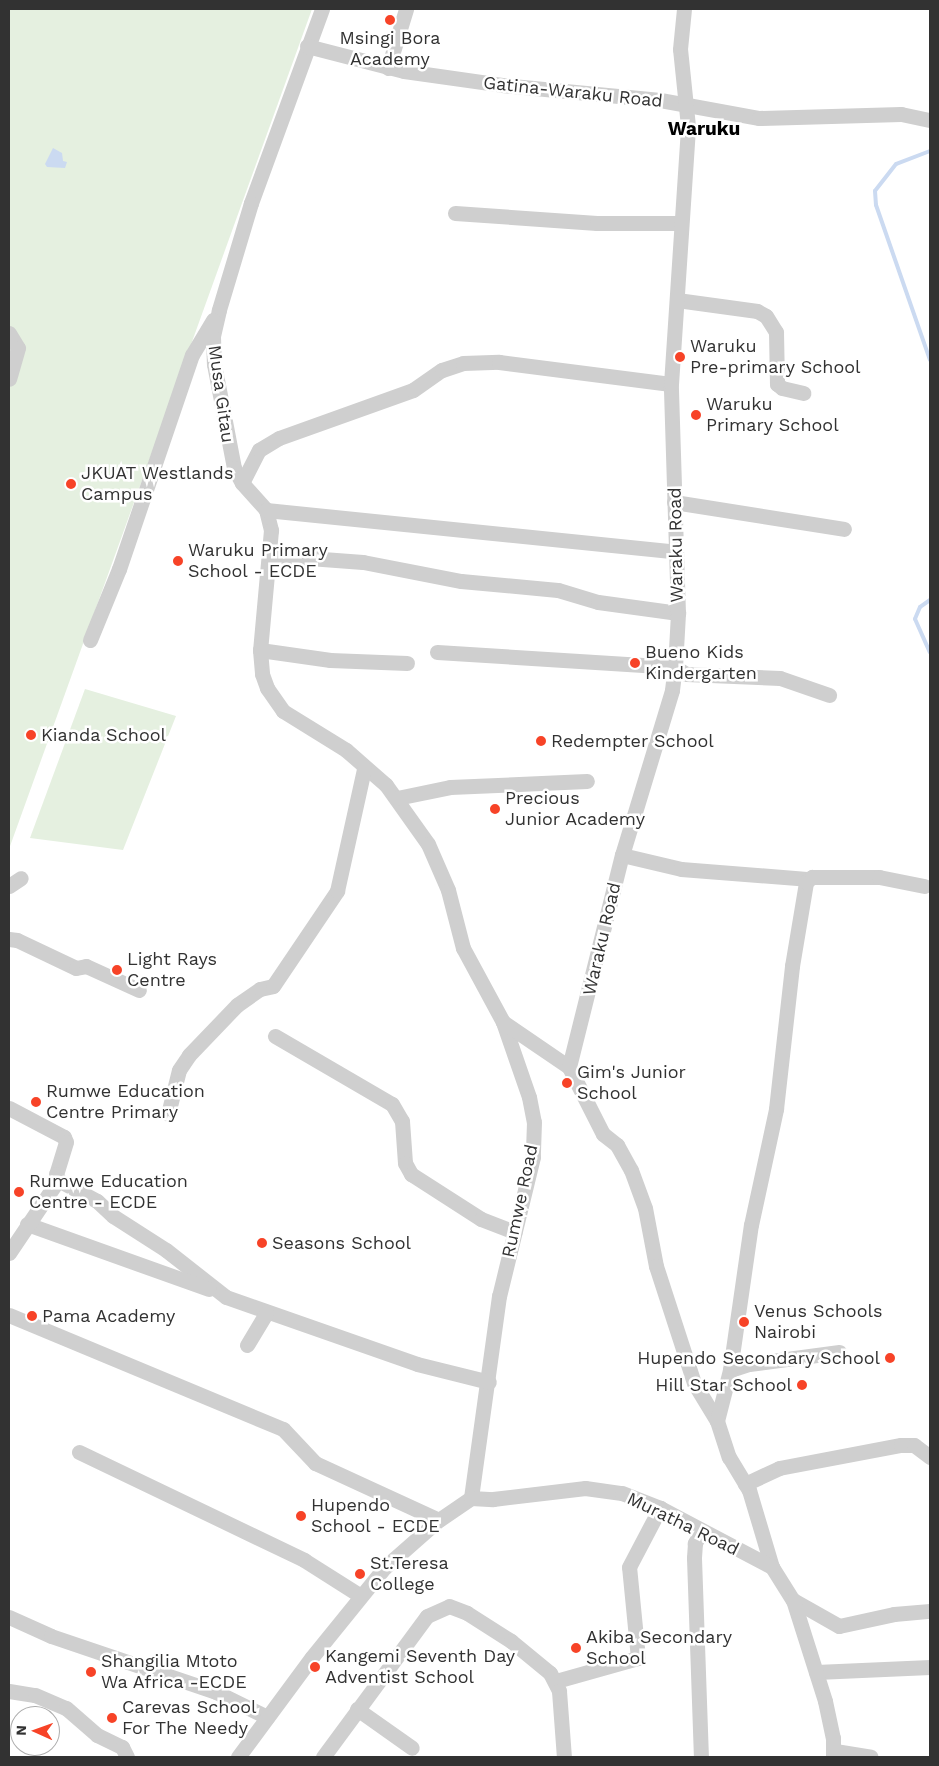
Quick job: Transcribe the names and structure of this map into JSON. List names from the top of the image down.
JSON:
{
  "streets": {
    "street": [
      "Gatina-Waraku Road",
      "Musa Gitau",
      "Waraku Road",
      "Rumwe Road",
      "Muratha Road"
    ]
  },
  "crossings": [
    ["Gatina-Waraku Road", "Musa Gitau"],
    ["Gatina-Waraku Road", "Waraku Road"],
    ["Rumwe Road", "Muratha Road"]
  ],
  "districts": ["Waruku"],
  "places": [
    "Msingi Bora Academy",
    "Waruku Pre-primary School",
    "Waruku Primary School",
    "JKUAT Westlands Campus",
    "Waruku Primary School - ECDE",
    "Bueno Kids Kindergarten",
    "Kianda School",
    "Redempter School",
    "Precious Junior Academy",
    "Light Rays Centre",
    "Gim's Junior School",
    "Rumwe Education Centre Primary",
    "Rumwe Education Centre - ECDE",
    "Seasons School",
    "Pama Academy",
    "Venus Schools Nairobi",
    "Hupendo Secondary School",
    "Hill Star School",
    "Hupendo School - ECDE",
    "St.Teresa College",
    "Akiba Secondary School",
    "Kangemi Seventh Day Adventist School",
    "Shangilia Mtoto Wa Africa -ECDE",
    "Carevas School For The Needy"
  ],
  "north": "left"
}
